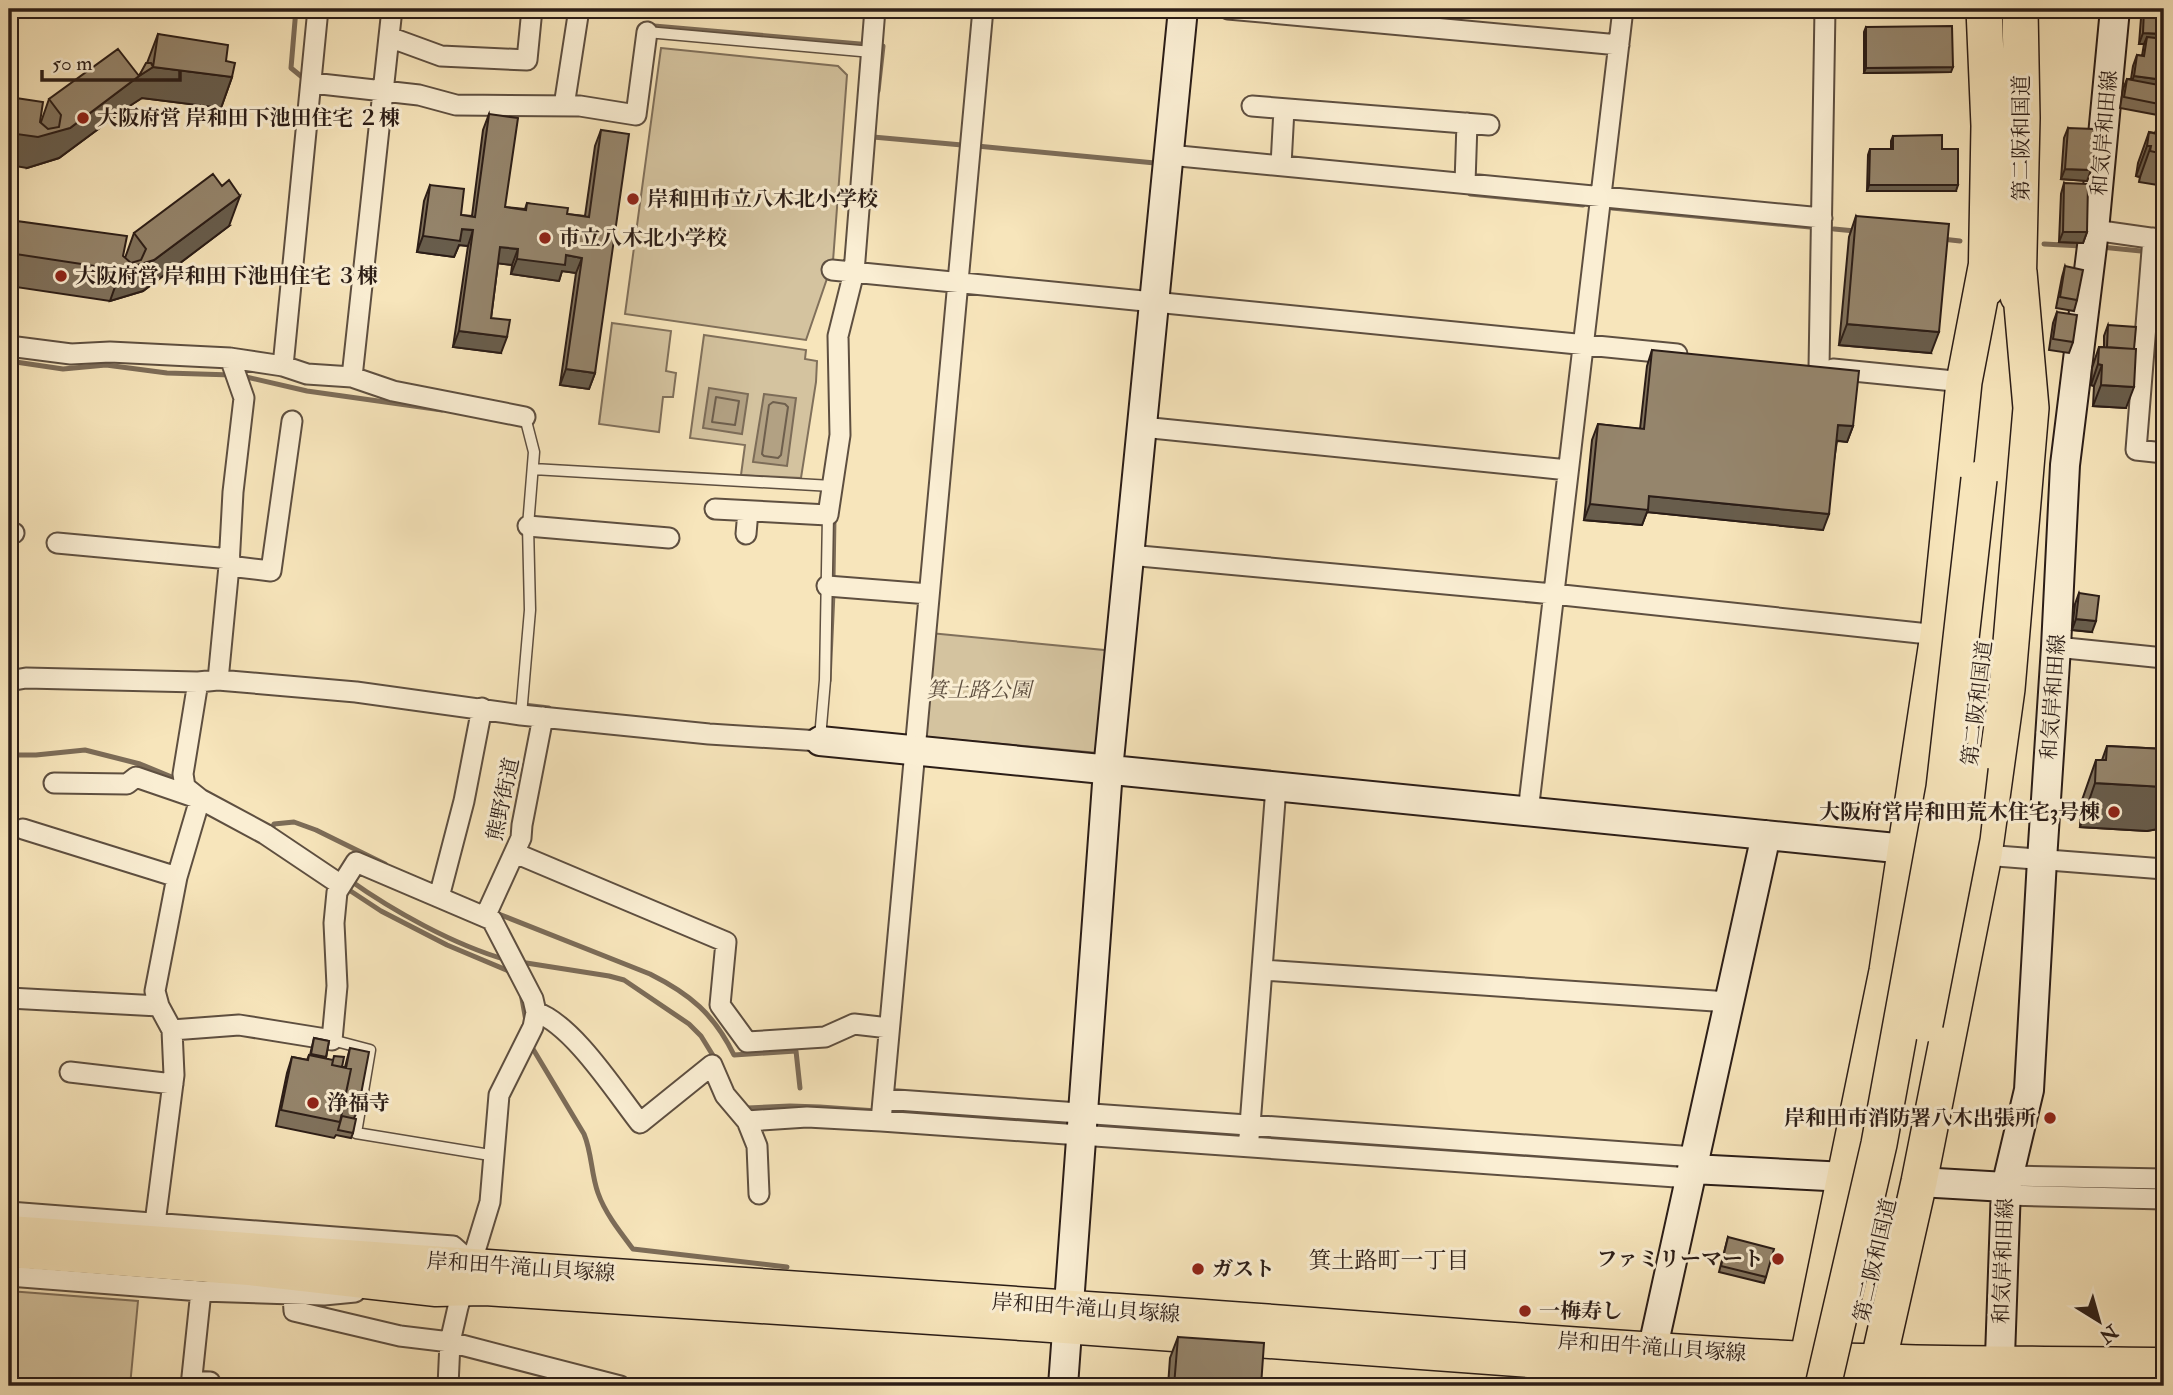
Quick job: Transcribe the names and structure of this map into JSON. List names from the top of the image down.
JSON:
{
  "streets": {
    "highway": ["第二阪和国道"],
    "main road": ["岸和田牛滝山貝塚線"],
    "street": ["和気岸和田線", "熊野街道"]
  },
  "crossings": [
    ["和気岸和田線", "岸和田牛滝山貝塚線"],
    ["第二阪和国道", "岸和田牛滝山貝塚線"]
  ],
  "districts": ["箕土路町一丁目"],
  "parks": ["箕土路公園"],
  "places": [
    "大阪府営 岸和田下池田住宅 ２棟",
    "岸和田市立八木北小学校",
    "市立八木北小学校",
    "大阪府営 岸和田下池田住宅 ３棟",
    "大阪府営岸和田荒木住宅3号棟",
    "浄福寺",
    "岸和田市消防署八木出張所",
    "ファミリーマート",
    "ガスト",
    "一梅寿し"
  ],
  "scale_bar": "50 m",
  "north": "bottom right"
}
